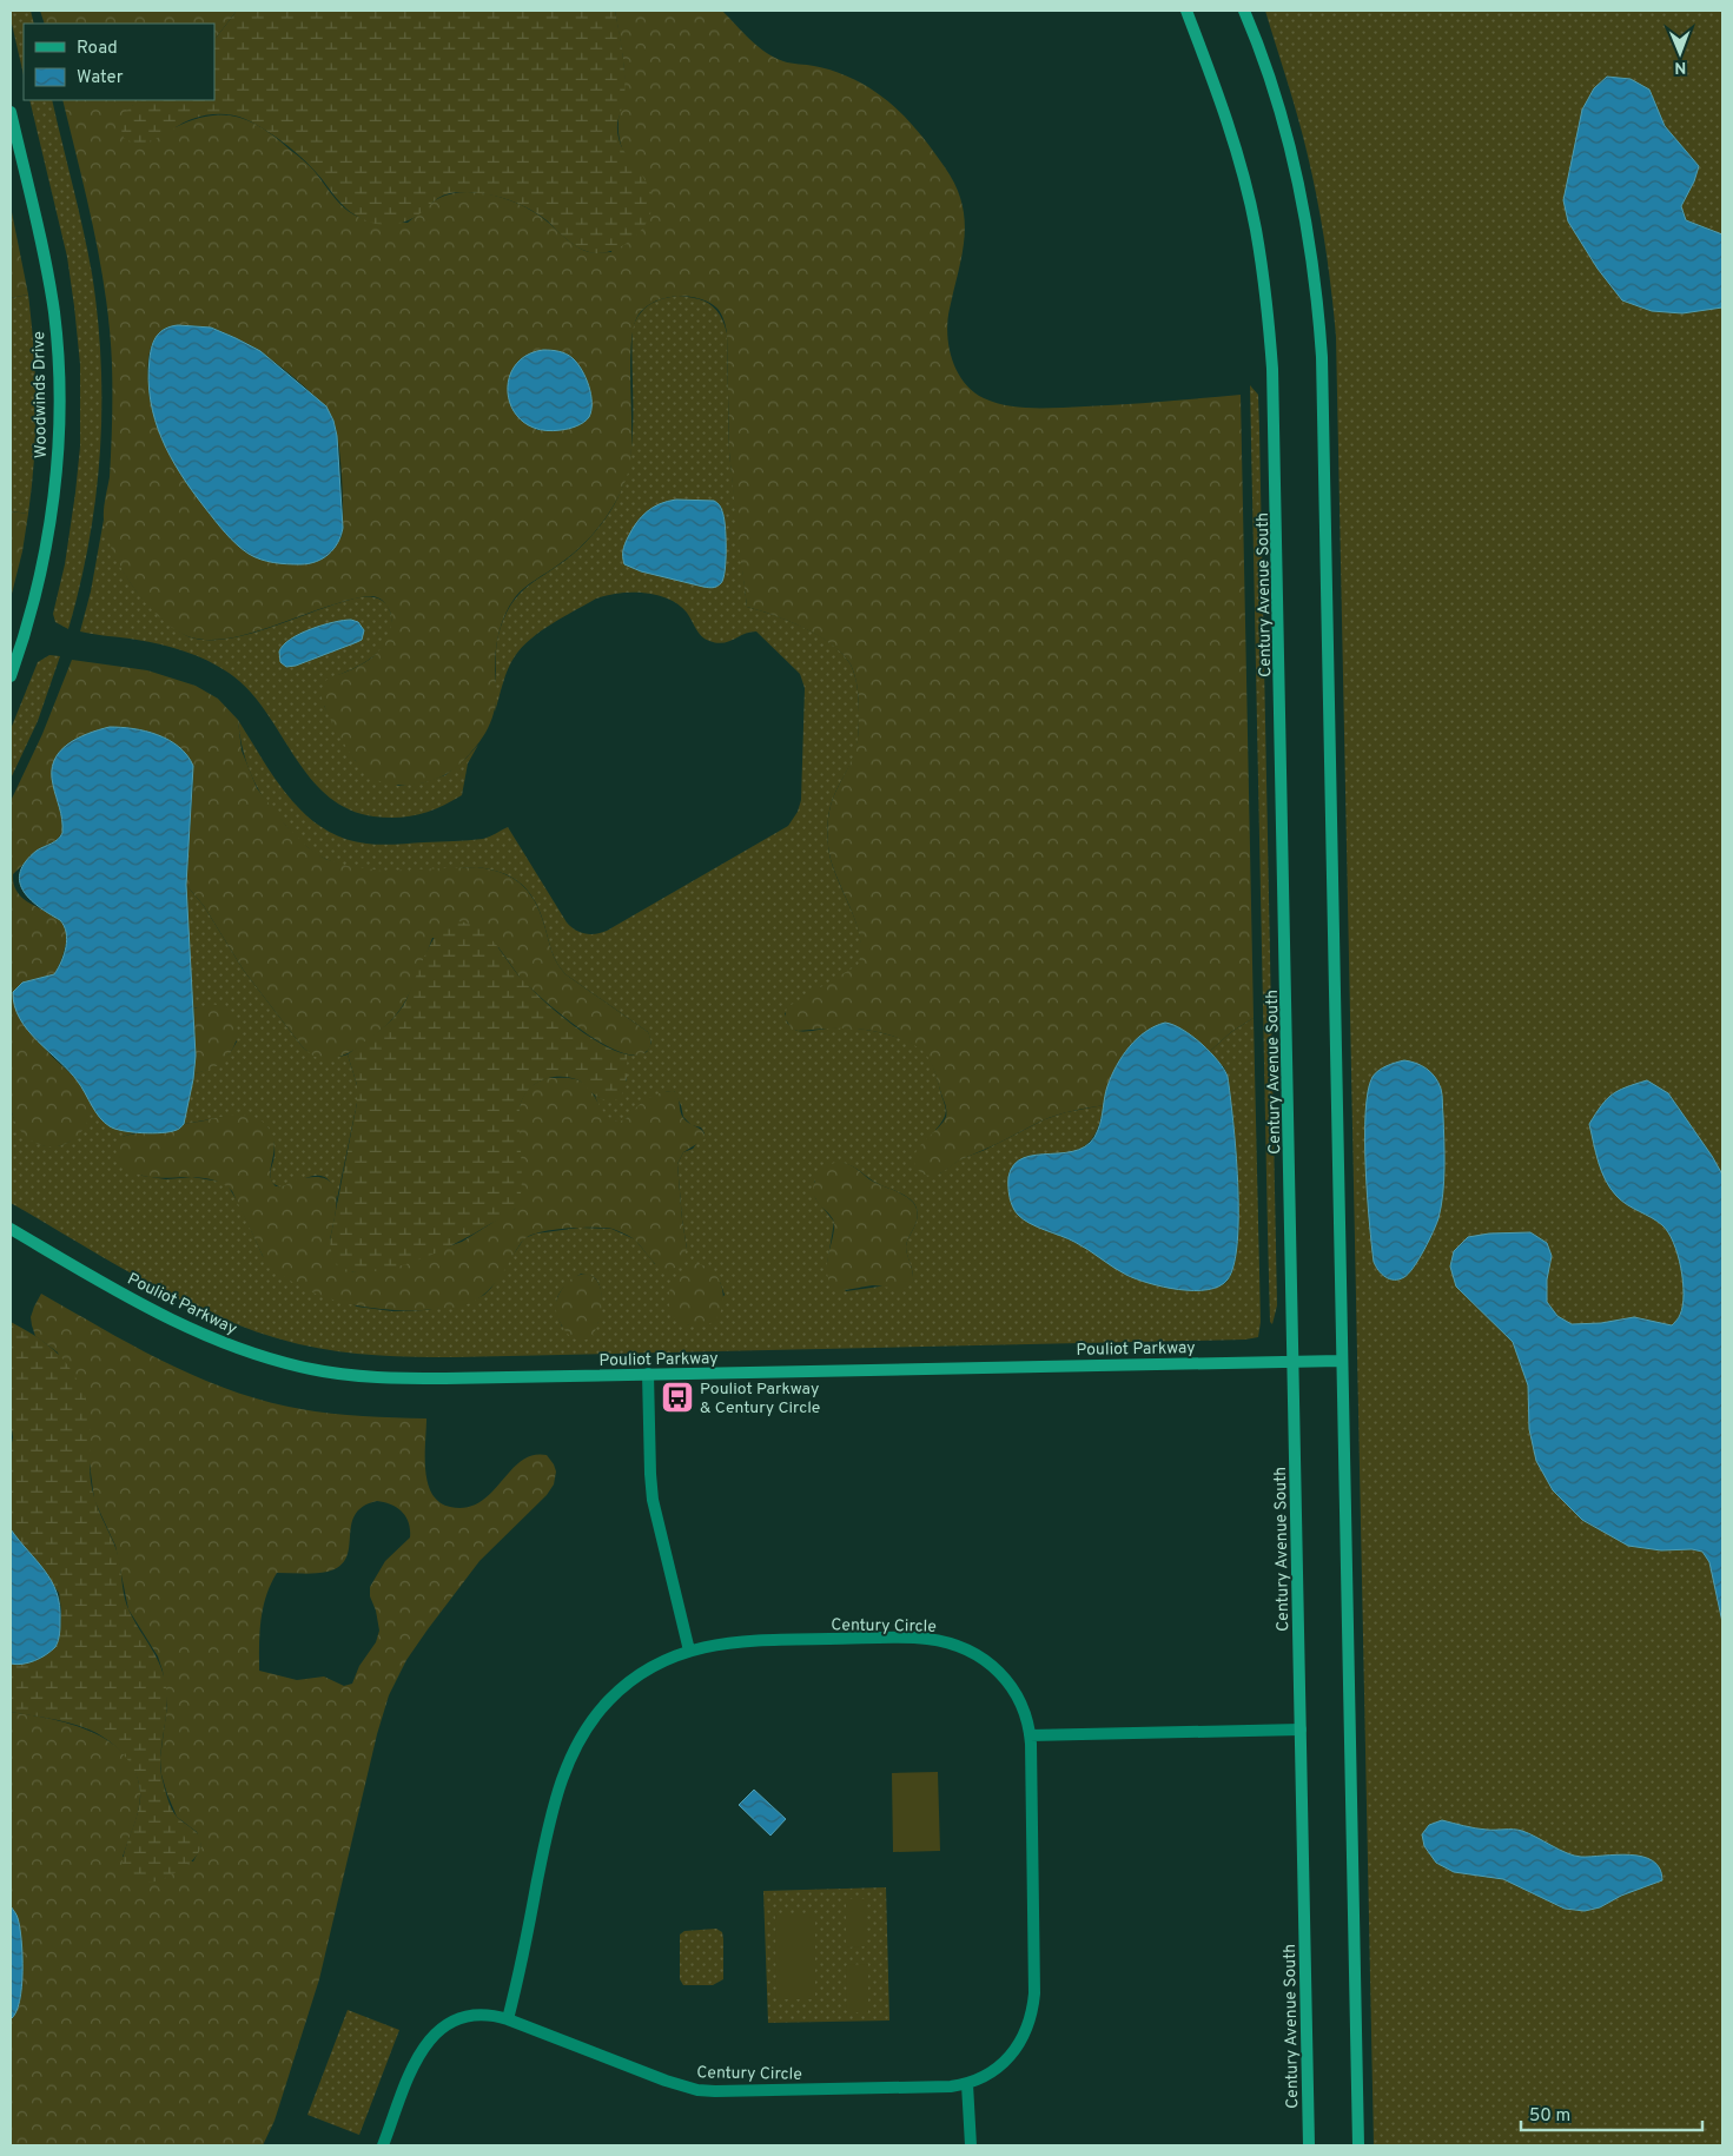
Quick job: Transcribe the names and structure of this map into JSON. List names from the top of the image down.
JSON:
{
  "streets": {
    "main road": ["Woodwinds Drive", "Century Avenue South", "Pouliot Parkway"],
    "street": ["Century Circle"]
  },
  "crossings": [
    ["Century Avenue South", "Pouliot Parkway"]
  ],
  "places": {
    "bus stop": ["Pouliot Parkway & Century Circle"]
  },
  "legend": ["Road", "Water"],
  "scale_bar": "50 m",
  "north": "bottom"
}
